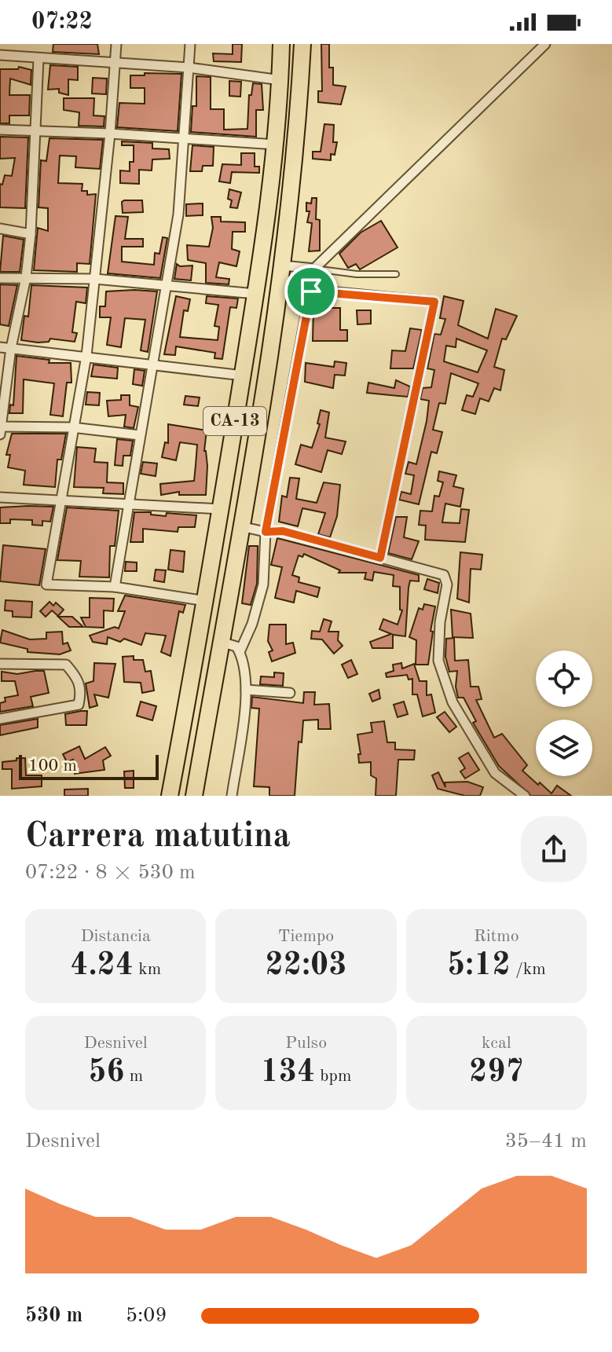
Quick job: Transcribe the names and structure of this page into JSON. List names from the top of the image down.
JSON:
{
  "streets": {
    "highway": ["CA-13"]
  },
  "scale_bar": "100 m",
  "page": {
    "status": "07:22",
    "scale": "100 m",
    "heading": ["Carrera matutina", "07:22 · 8 × 530 m"],
    "stats": [
      ["Distancia", "4.24 km"],
      ["Tiempo", "22:03"],
      ["Ritmo", "5:12 /km"],
      ["Desnivel", "56 m"],
      ["Pulso", "134 bpm"],
      ["kcal", "297"]
    ],
    "chart": ["Desnivel", "35–41 m"],
    "list": [
      {
        "name": "530 m",
        "note": "5:09"
      }
    ]
  }
}
